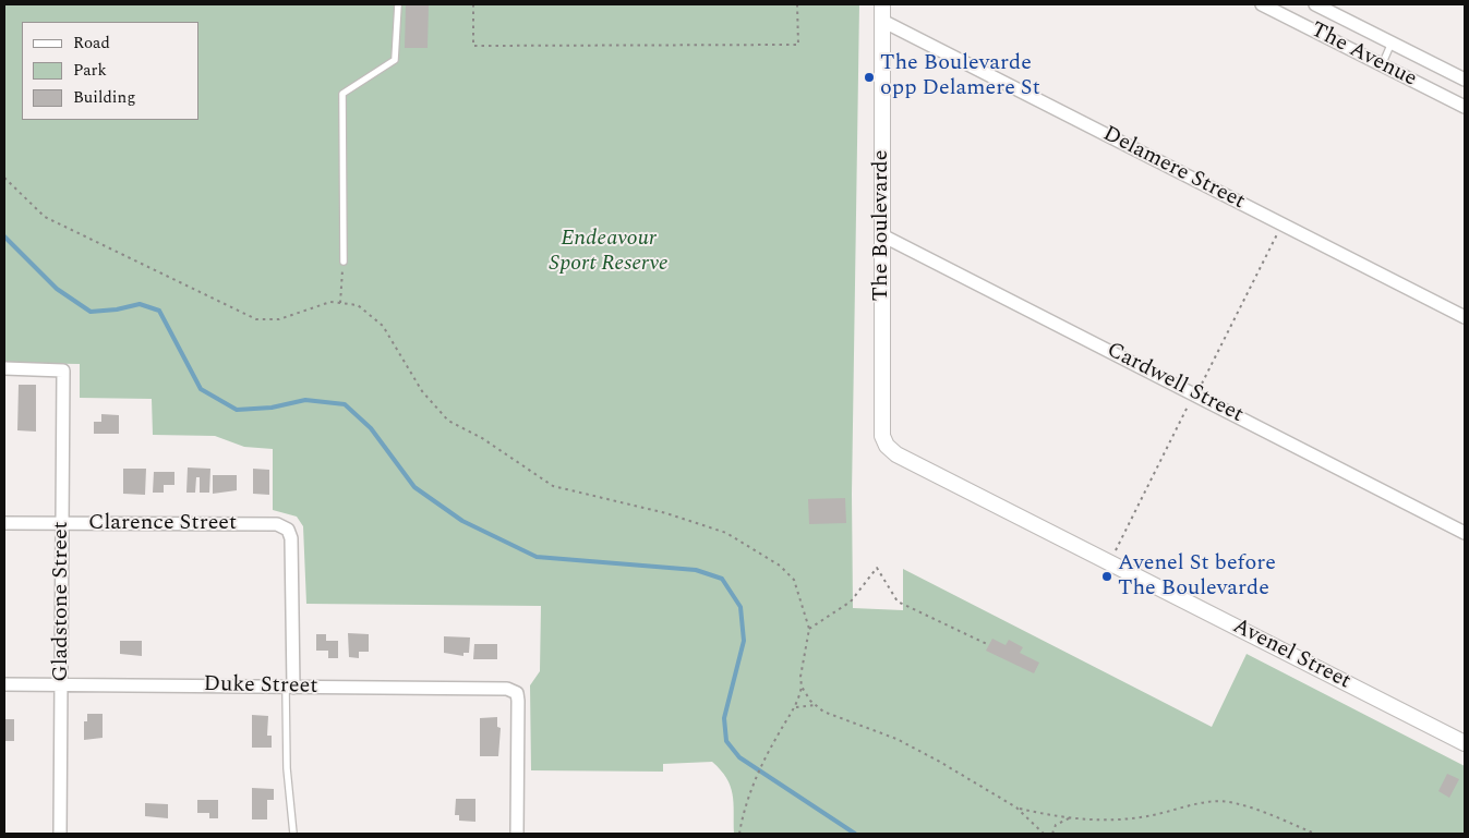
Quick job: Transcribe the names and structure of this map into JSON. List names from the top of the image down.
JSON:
{
  "streets": {
    "street": [
      "The Avenue",
      "Delamere Street",
      "The Boulevarde",
      "Cardwell Street",
      "Clarence Street",
      "Gladstone Street",
      "Avenel Street",
      "Duke Street"
    ]
  },
  "crossings": [
    ["Delamere Street", "The Boulevarde"],
    ["The Boulevarde", "Cardwell Street"],
    ["The Boulevarde", "Avenel Street"],
    ["Clarence Street", "Gladstone Street"],
    ["Clarence Street", "Duke Street"],
    ["Gladstone Street", "Duke Street"]
  ],
  "parks": ["Endeavour Sport Reserve"],
  "places": ["The Boulevarde opp Delamere St", "Avenel St before The Boulevarde"],
  "legend": ["Road", "Park", "Building"]
}
